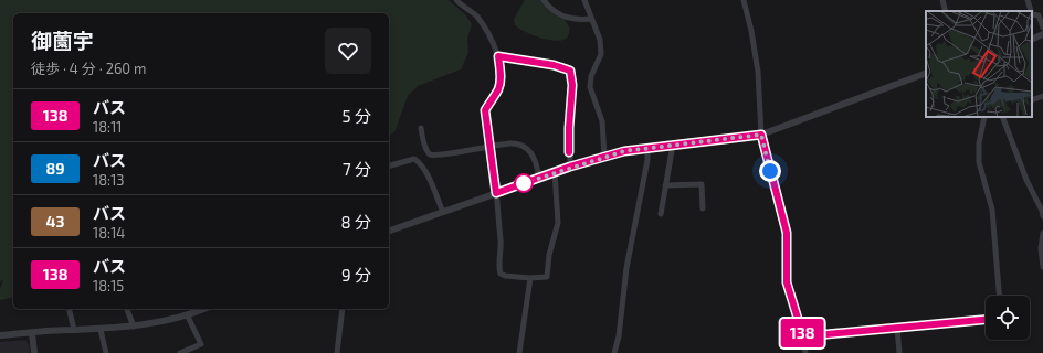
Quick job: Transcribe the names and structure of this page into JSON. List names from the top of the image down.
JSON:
{
  "lines": ["bus line 138"],
  "page": {
    "on_map": "138",
    "heading": ["御薗宇", "徒歩 · 4 分 · 260 m"],
    "list": [
      {
        "mark": "138",
        "name": "バス",
        "note": "18:11",
        "value": "5 分"
      },
      {
        "mark": "89",
        "name": "バス",
        "note": "18:13",
        "value": "7 分"
      },
      {
        "mark": "43",
        "name": "バス",
        "note": "18:14",
        "value": "8 分"
      },
      {
        "mark": "138",
        "name": "バス",
        "note": "18:15",
        "value": "9 分"
      }
    ]
  }
}
